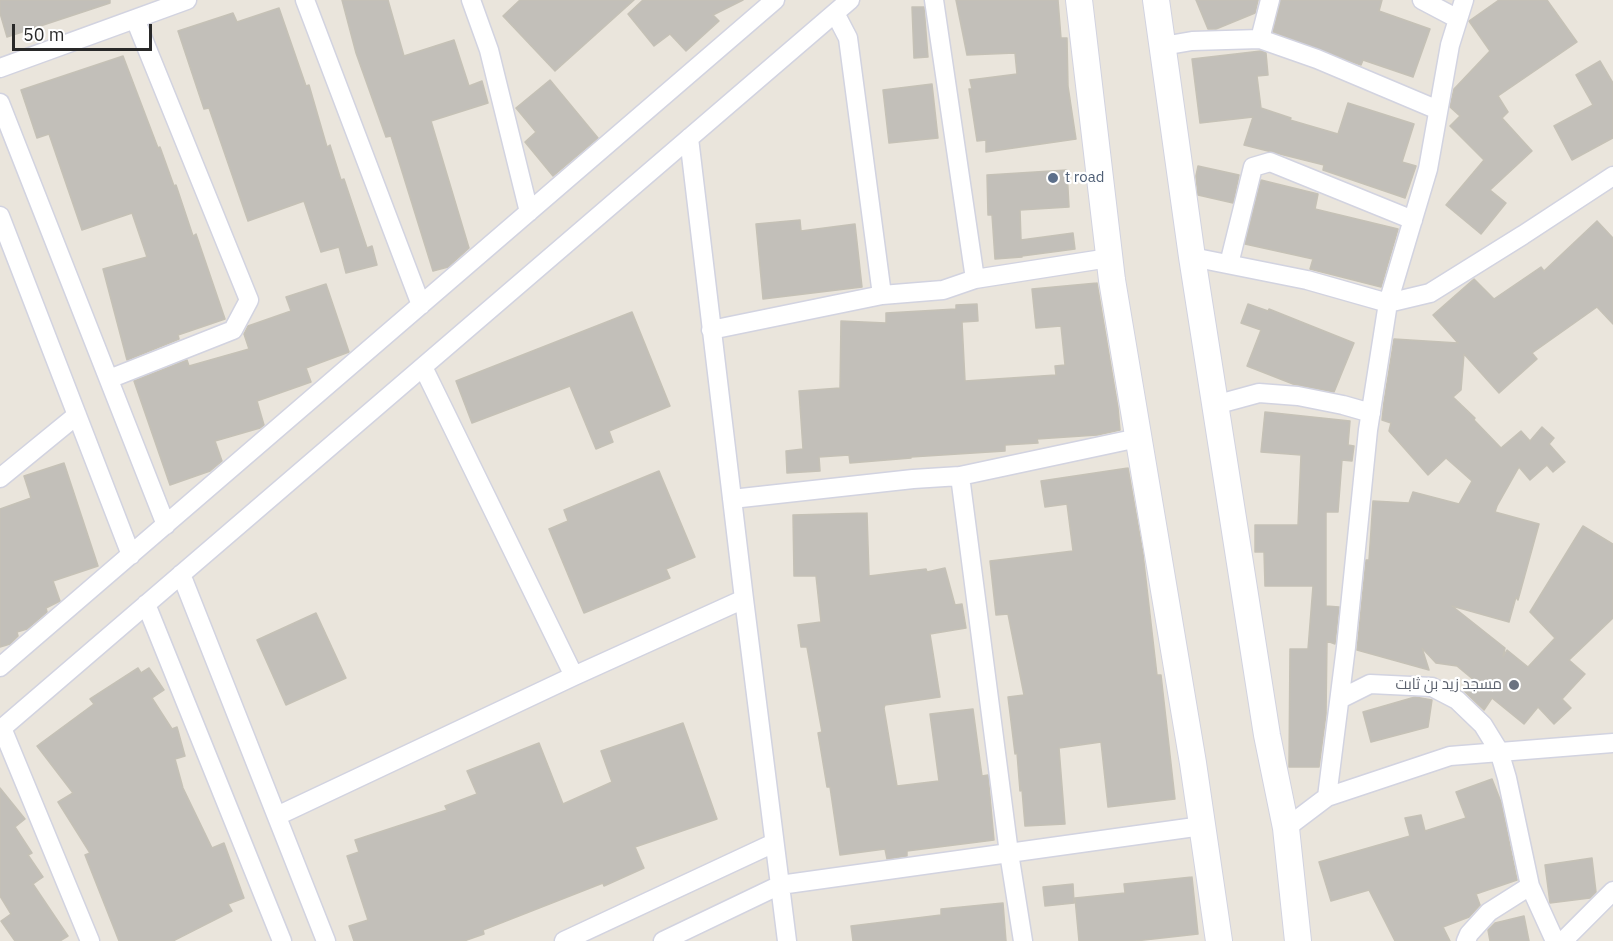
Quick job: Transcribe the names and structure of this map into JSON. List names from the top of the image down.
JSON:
{
  "places": ["t road", "مسجد زيد بن ثابت"],
  "scale_bar": "50 m"
}
